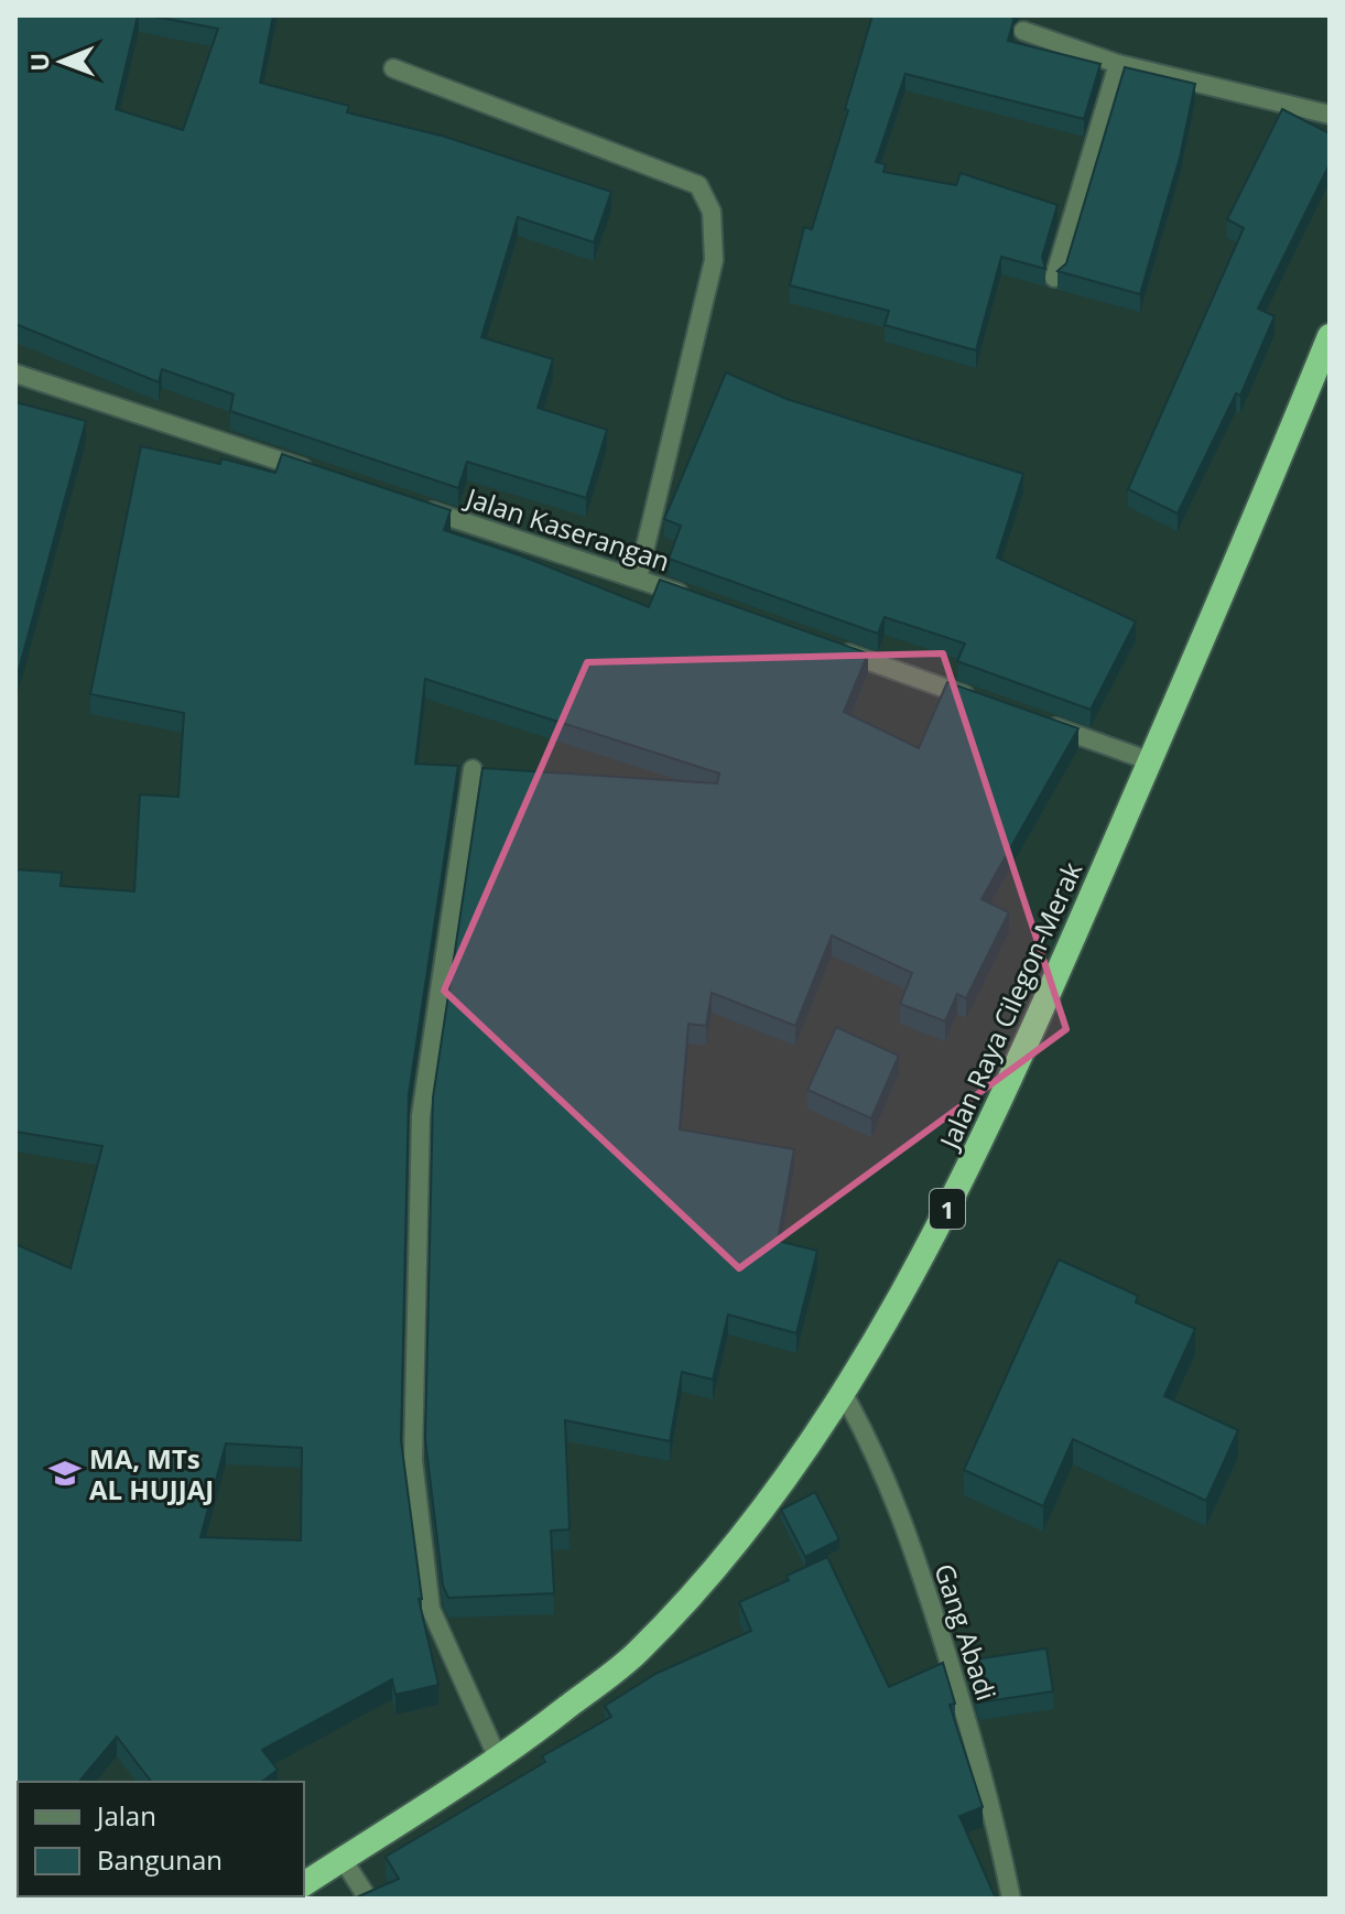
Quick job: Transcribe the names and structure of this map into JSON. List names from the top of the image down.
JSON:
{
  "streets": {
    "highway": ["Jalan Raya Cilegon-Merak", "1"],
    "street": ["Jalan Kaserangan", "Gang Abadi"]
  },
  "crossings": [
    ["Jalan Raya Cilegon-Merak", "Gang Abadi"]
  ],
  "places": {
    "school or university": ["MA, MTs AL HUJJAJ"]
  },
  "legend": ["Jalan", "Bangunan"],
  "north": "left"
}
